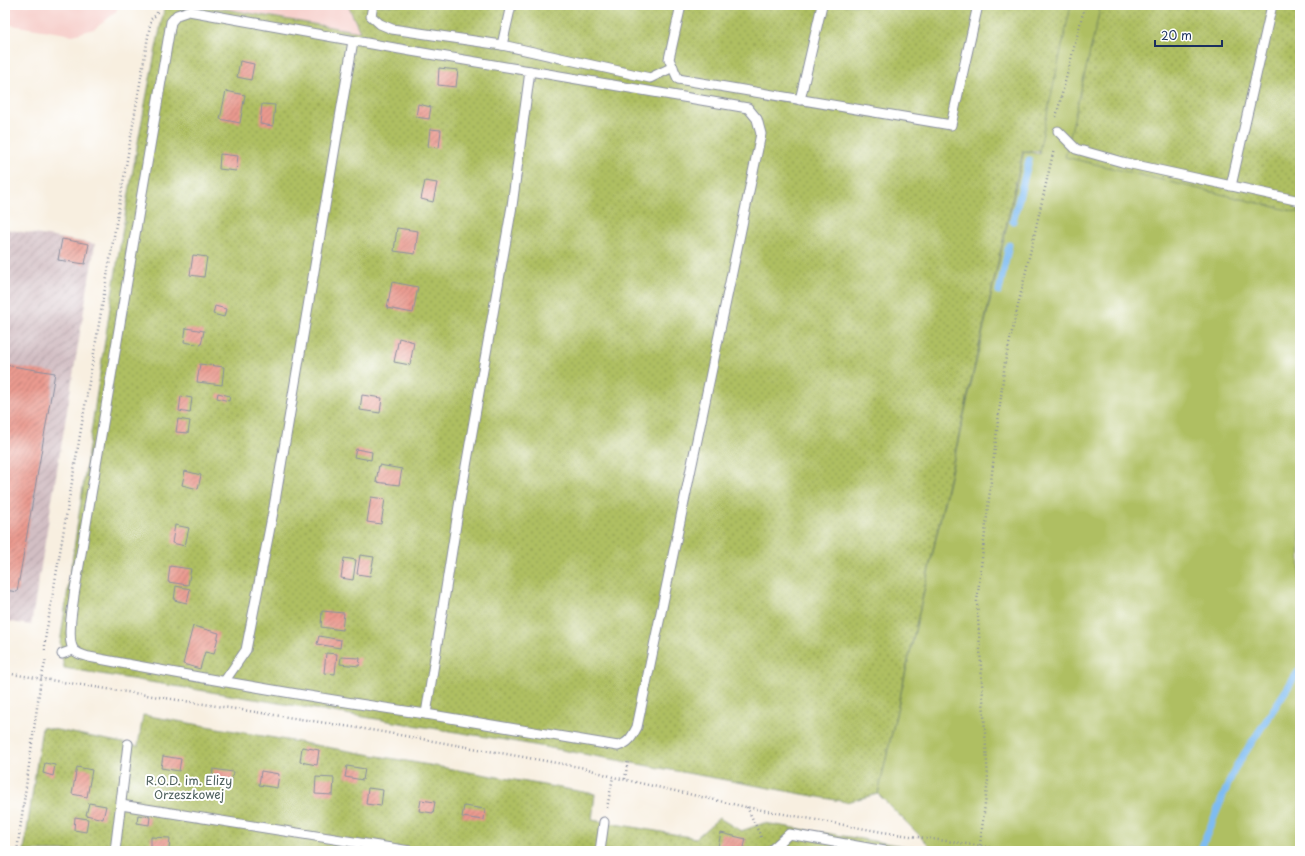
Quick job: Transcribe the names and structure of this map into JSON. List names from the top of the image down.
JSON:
{
  "parks": ["R.O.D. im. Elizy Orzeszkowej"],
  "scale_bar": "20 m"
}
